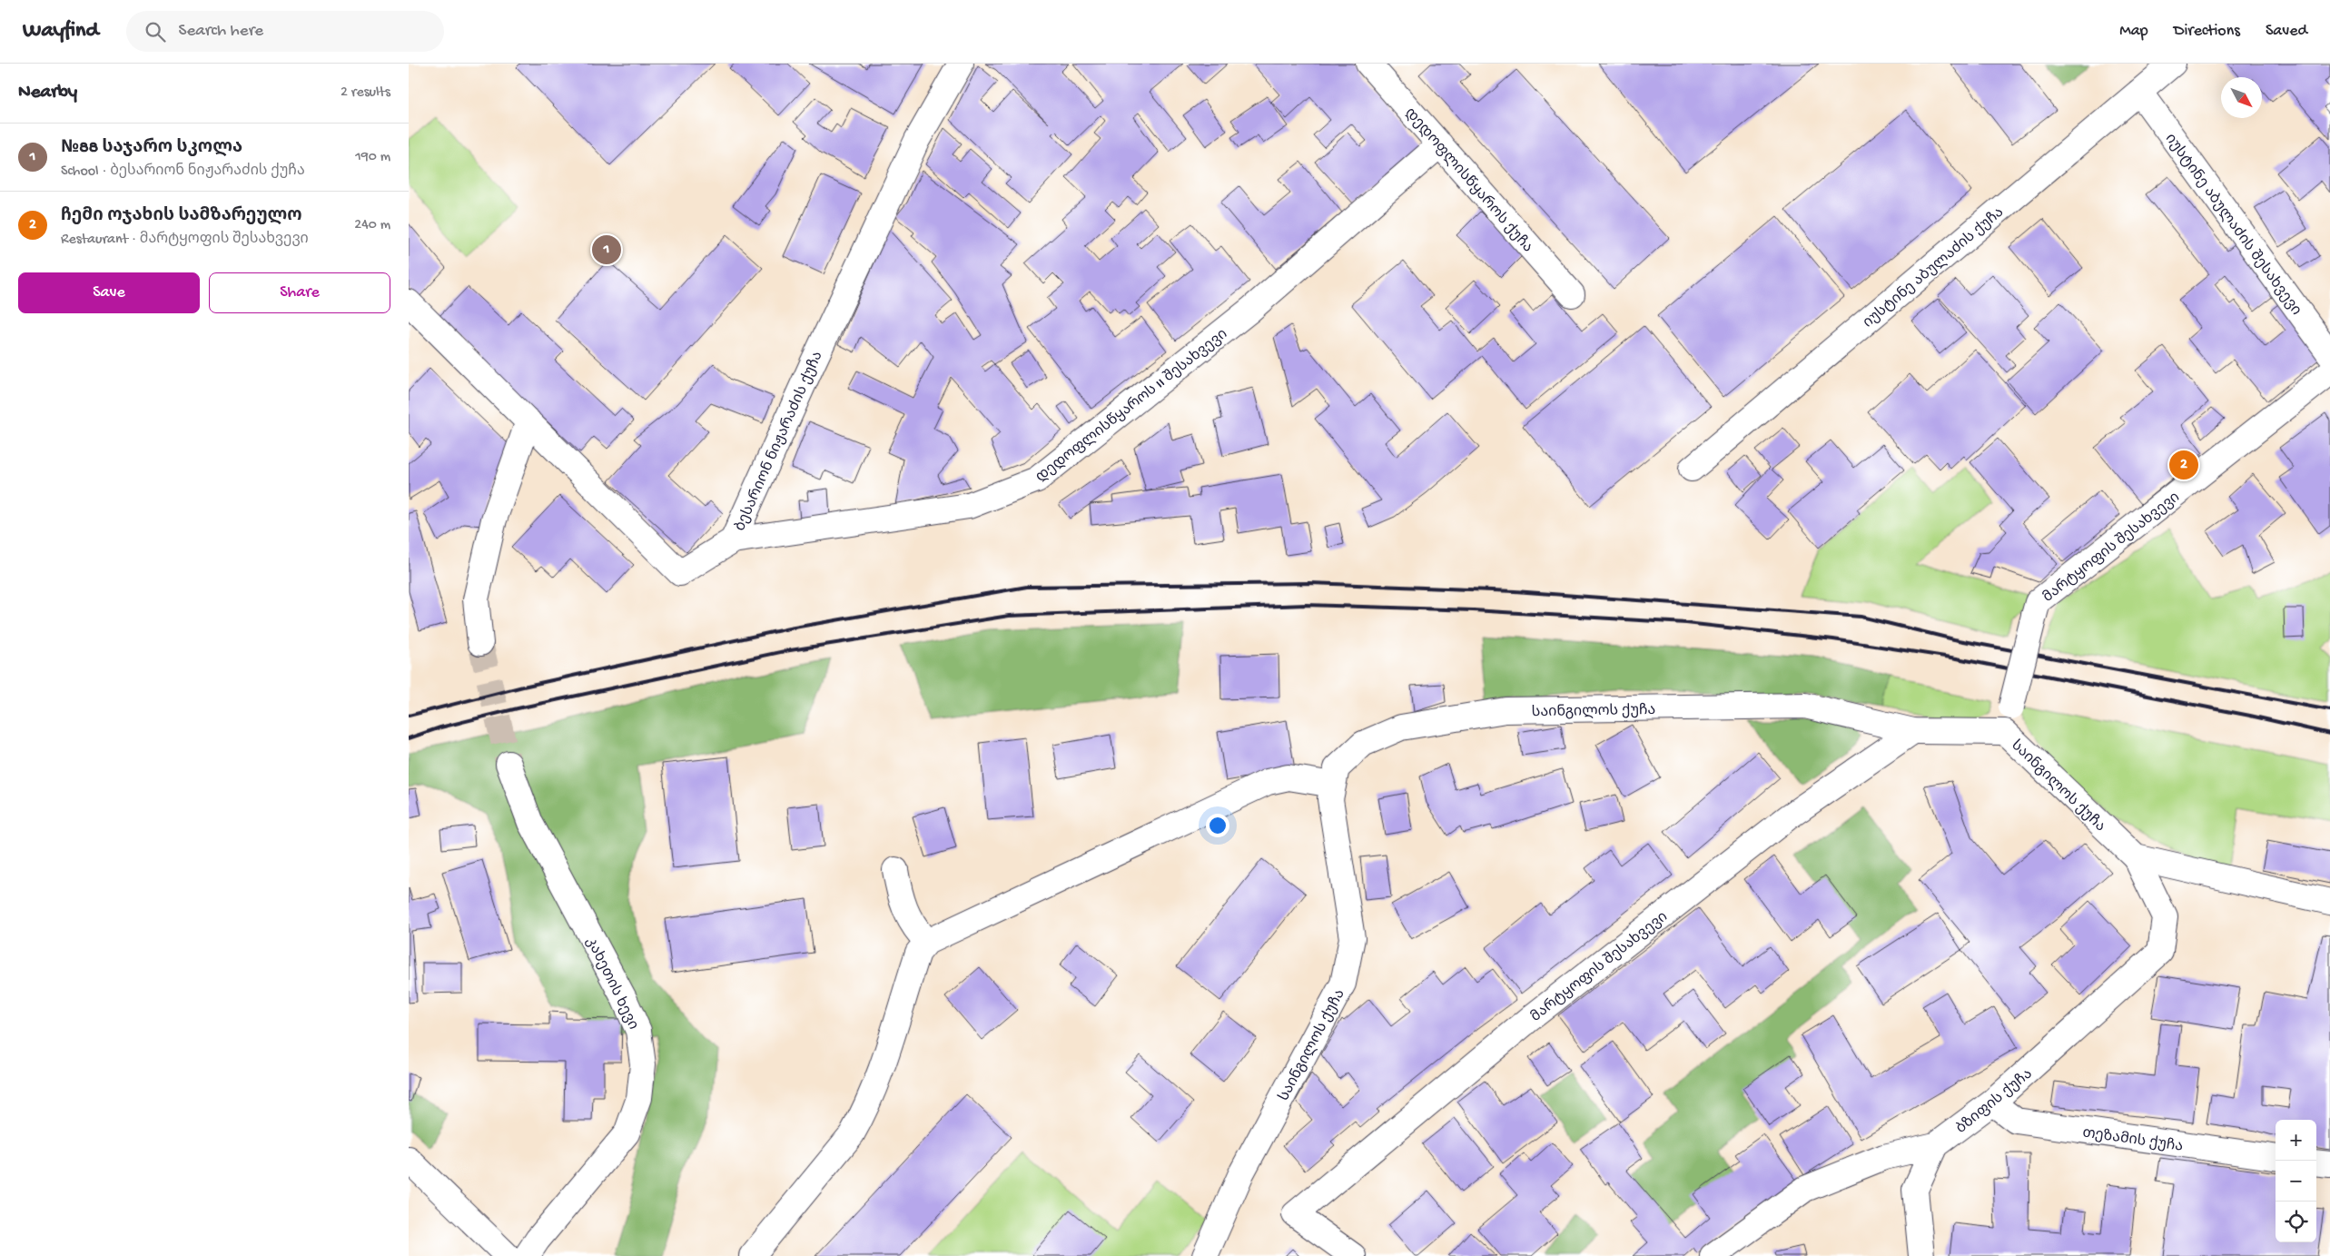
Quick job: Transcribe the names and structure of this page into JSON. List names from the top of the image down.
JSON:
{
  "streets": {
    "street": [
      "დედოფლისწყაროს ქუჩა",
      "იუსტინე აბულაძის შესახვევი",
      "იუსტინე აბულაძის ქუჩა",
      "დედოფლისწყაროს II შესახვევი",
      "ბესარიონ ნიჟარაძის ქუჩა",
      "მარტყოფის შესახვევი",
      "საინგილოს ქუჩა",
      "კახეთის ხევი",
      "ბზიფის ქუჩა",
      "თეზამის ქუჩა"
    ]
  },
  "crossings": [
    ["დედოფლისწყაროს ქუჩა", "დედოფლისწყაროს II შესახვევი"],
    ["იუსტინე აბულაძის შესახვევი", "იუსტინე აბულაძის ქუჩა"],
    ["დედოფლისწყაროს II შესახვევი", "ბესარიონ ნიჟარაძის ქუჩა"],
    ["მარტყოფის შესახვევი", "საინგილოს ქუჩა"],
    ["საინგილოს ქუჩა", "ბზიფის ქუჩა"],
    ["ბზიფის ქუჩა", "თეზამის ქუჩა"]
  ],
  "north": "bottom right",
  "page": {
    "header": "Wayfind",
    "search": "Search here",
    "nav": ["Map", "Directions", "Saved"],
    "heading": ["Nearby", "2 results"],
    "list": [
      {
        "mark": "1",
        "name": "№88 საჯარო სკოლა",
        "note": "School · ბესარიონ ნიჟარაძის ქუჩა",
        "value": "190 m"
      },
      {
        "mark": "2",
        "name": "ჩემი ოჯახის სამზარეულო",
        "note": "Restaurant · მარტყოფის შესახვევი",
        "value": "240 m"
      }
    ],
    "pins": ["1", "2"],
    "buttons": ["Save", "Share"],
    "map_buttons": ["+", "−"]
  }
}
